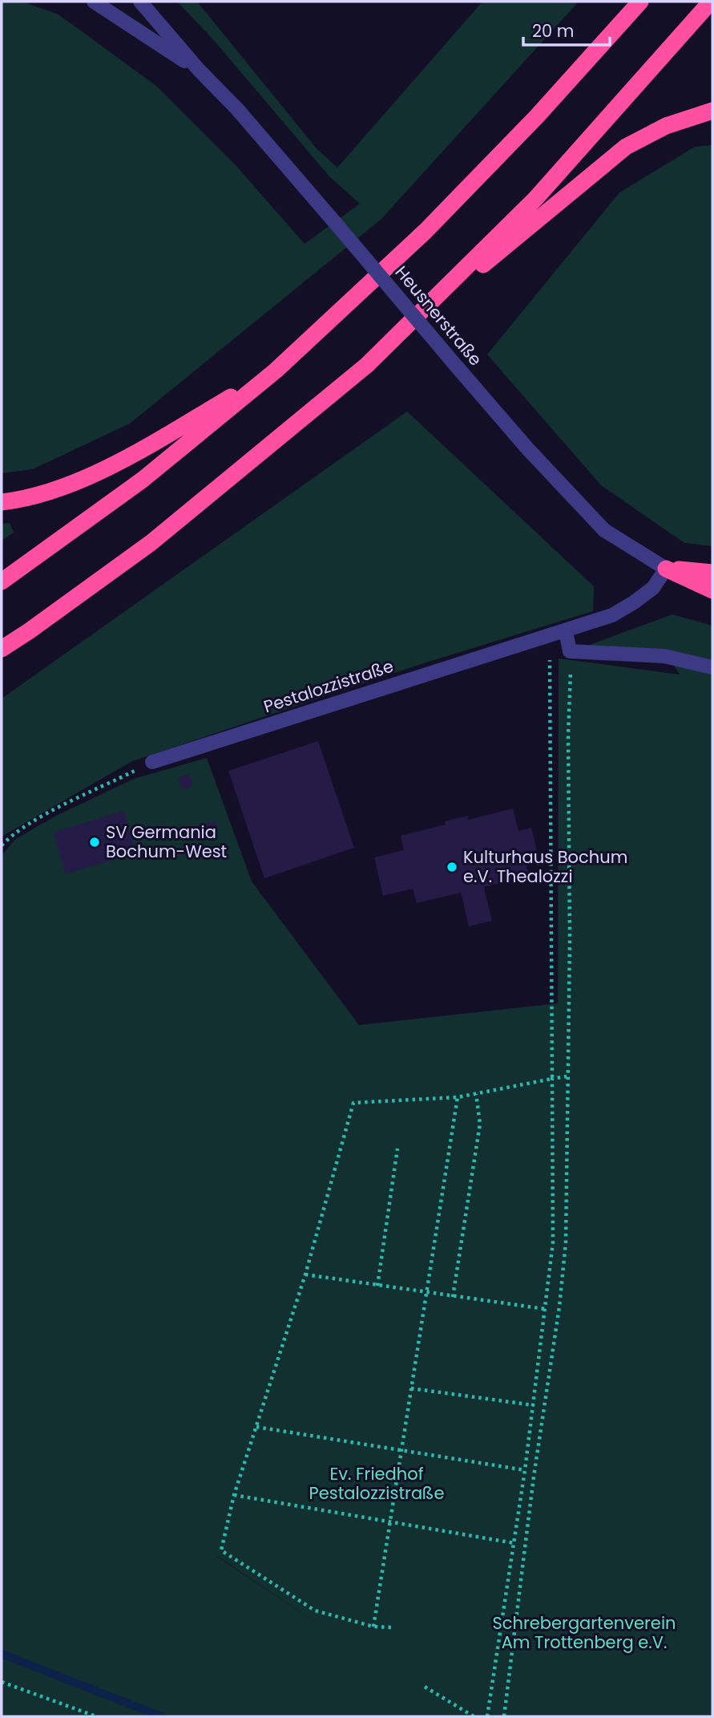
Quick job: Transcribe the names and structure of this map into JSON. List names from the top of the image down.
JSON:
{
  "streets": {
    "street": ["Heusnerstraße", "Pestalozzistraße"]
  },
  "crossings": [
    ["Heusnerstraße", "Pestalozzistraße"]
  ],
  "parks": ["Ev. Friedhof Pestalozzistraße", "Schrebergartenverein Am Trottenberg e.V."],
  "places": ["SV Germania Bochum-West", "Kulturhaus Bochum e.V. Thealozzi"],
  "scale_bar": "20 m"
}
